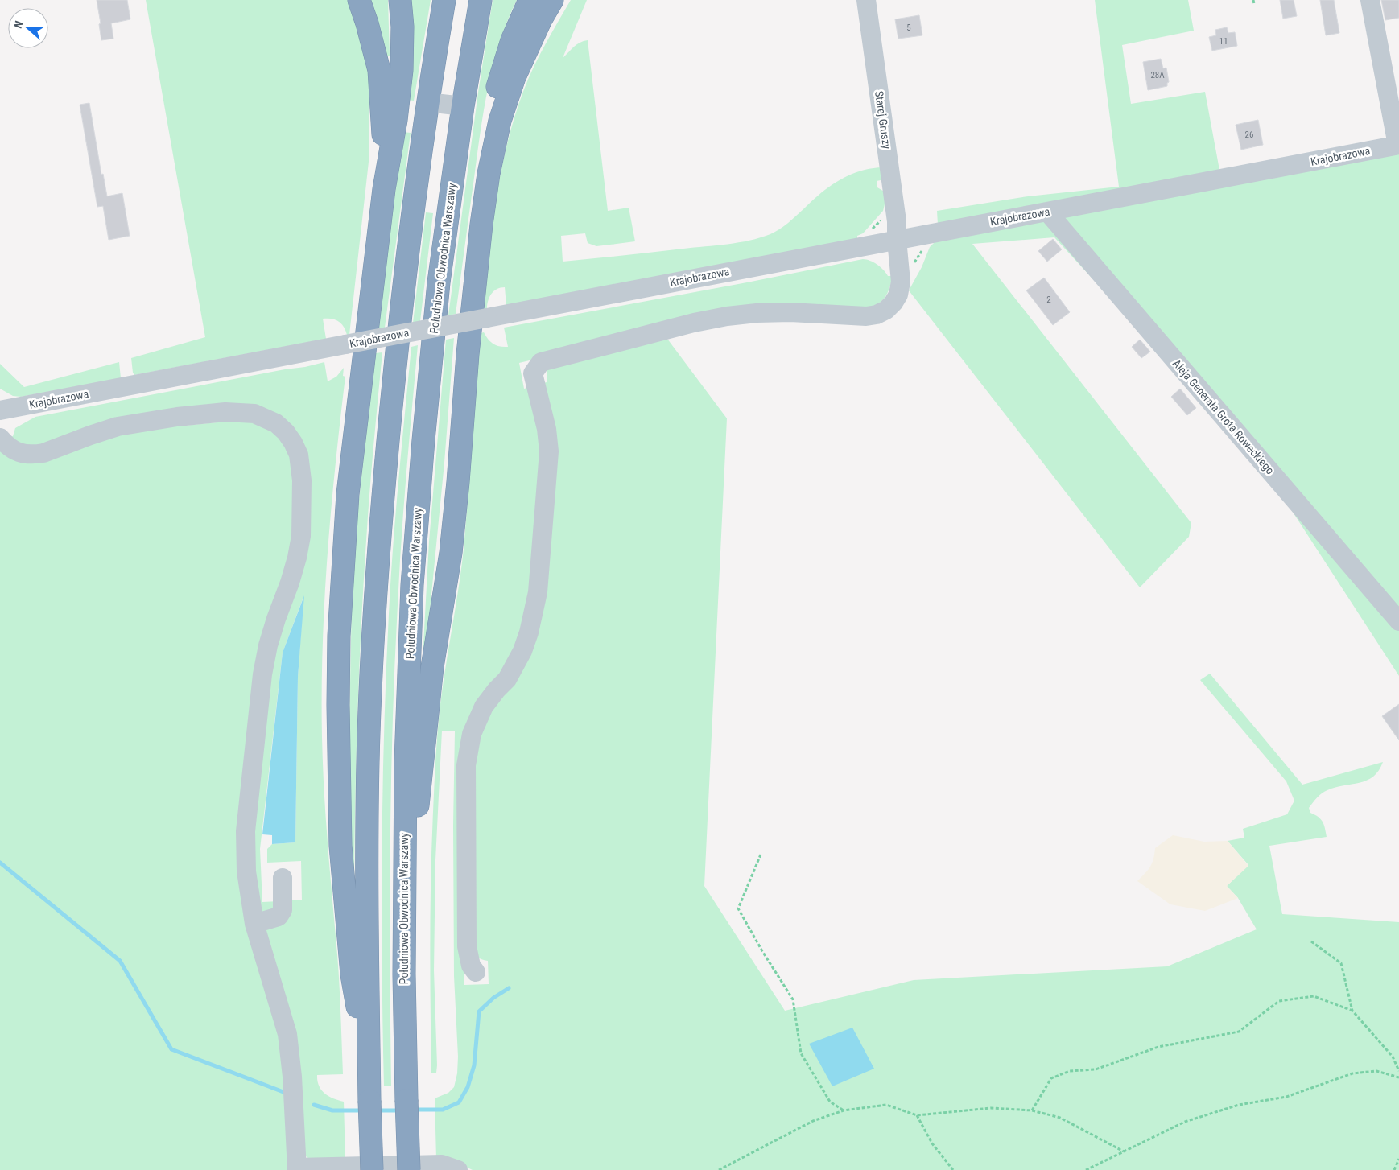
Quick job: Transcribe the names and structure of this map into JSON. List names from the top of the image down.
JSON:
{
  "streets": {
    "highway": ["Południowa Obwodnica Warszawy"],
    "street": ["Starej Gruszy", "Krajobrazowa", "Aleja Generała Grota Roweckiego"]
  },
  "crossings": [
    ["Starej Gruszy", "Krajobrazowa"],
    ["Krajobrazowa", "Aleja Generała Grota Roweckiego"]
  ],
  "house_numbers": [
    "5",
    "11",
    "28A",
    "26",
    "2"
  ],
  "north": "left"
}
